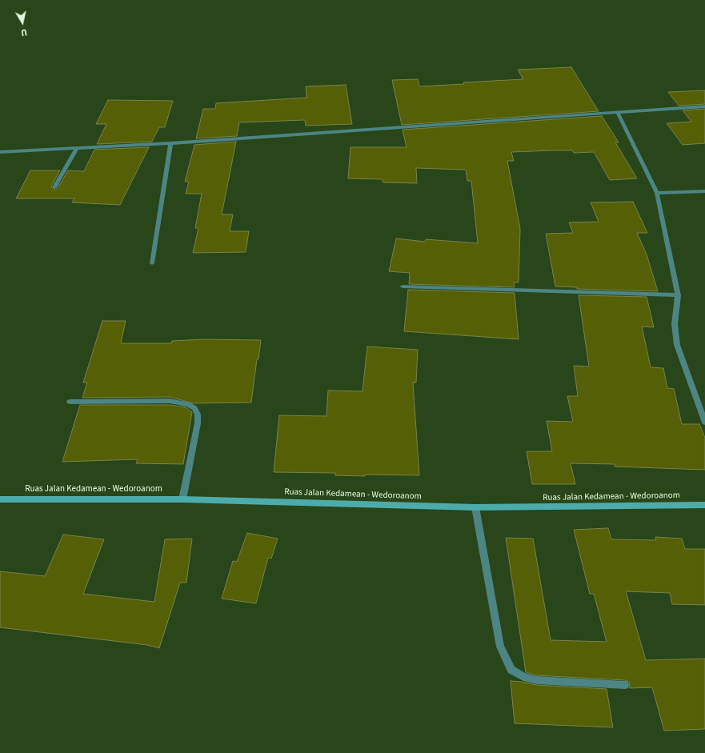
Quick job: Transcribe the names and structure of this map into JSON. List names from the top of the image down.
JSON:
{
  "streets": {
    "main road": ["Ruas Jalan Kedamean - Wedoroanom"]
  },
  "north": "bottom"
}
